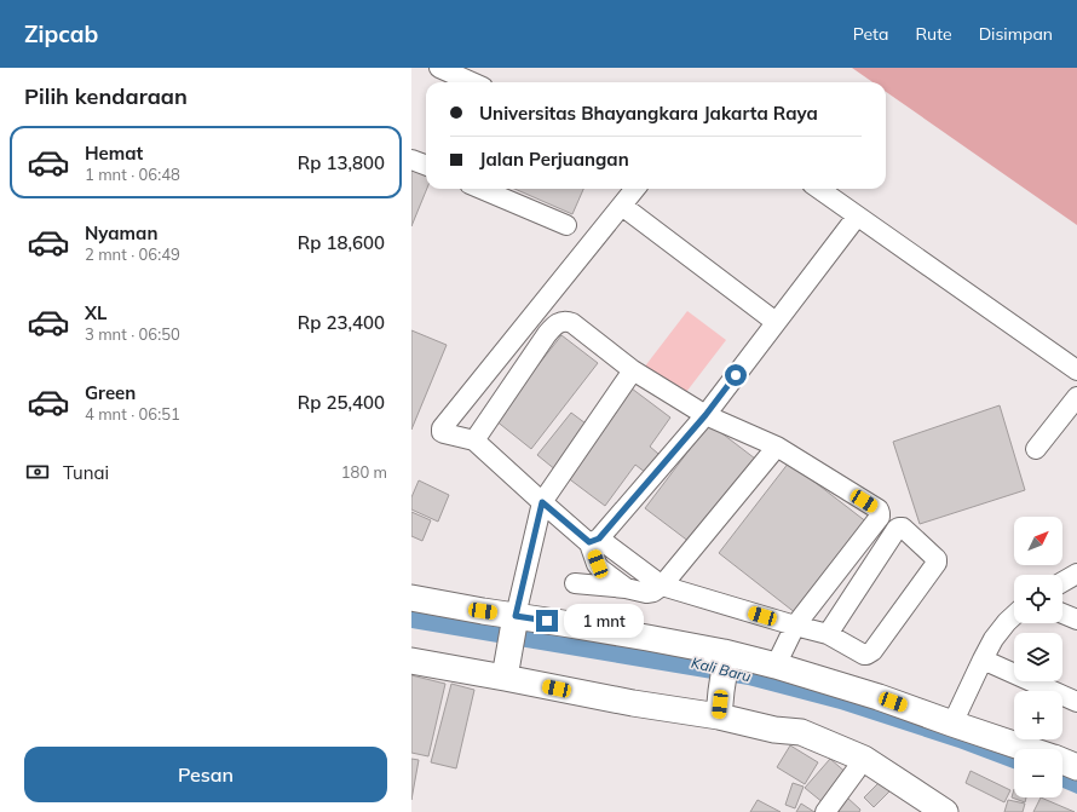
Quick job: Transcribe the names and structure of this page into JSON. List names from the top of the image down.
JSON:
{
  "water": ["Kali Baru"],
  "north": "top right",
  "page": {
    "header": "Zipcab",
    "nav": ["Peta", "Rute", "Disimpan"],
    "heading": "Pilih kendaraan",
    "banner": ["Universitas Bhayangkara Jakarta Raya", "Jalan Perjuangan"],
    "list": [
      {
        "name": "Hemat",
        "note": "1 mnt · 06:48",
        "value": "Rp 13,800"
      },
      {
        "name": "Nyaman",
        "note": "2 mnt · 06:49",
        "value": "Rp 18,600"
      },
      {
        "name": "XL",
        "note": "3 mnt · 06:50",
        "value": "Rp 23,400"
      },
      {
        "name": "Green",
        "note": "4 mnt · 06:51",
        "value": "Rp 25,400"
      }
    ],
    "pay": ["Tunai", "180 m"],
    "map_buttons": ["+", "−"],
    "bubble": "1 mnt",
    "buttons": "Pesan"
  }
}
